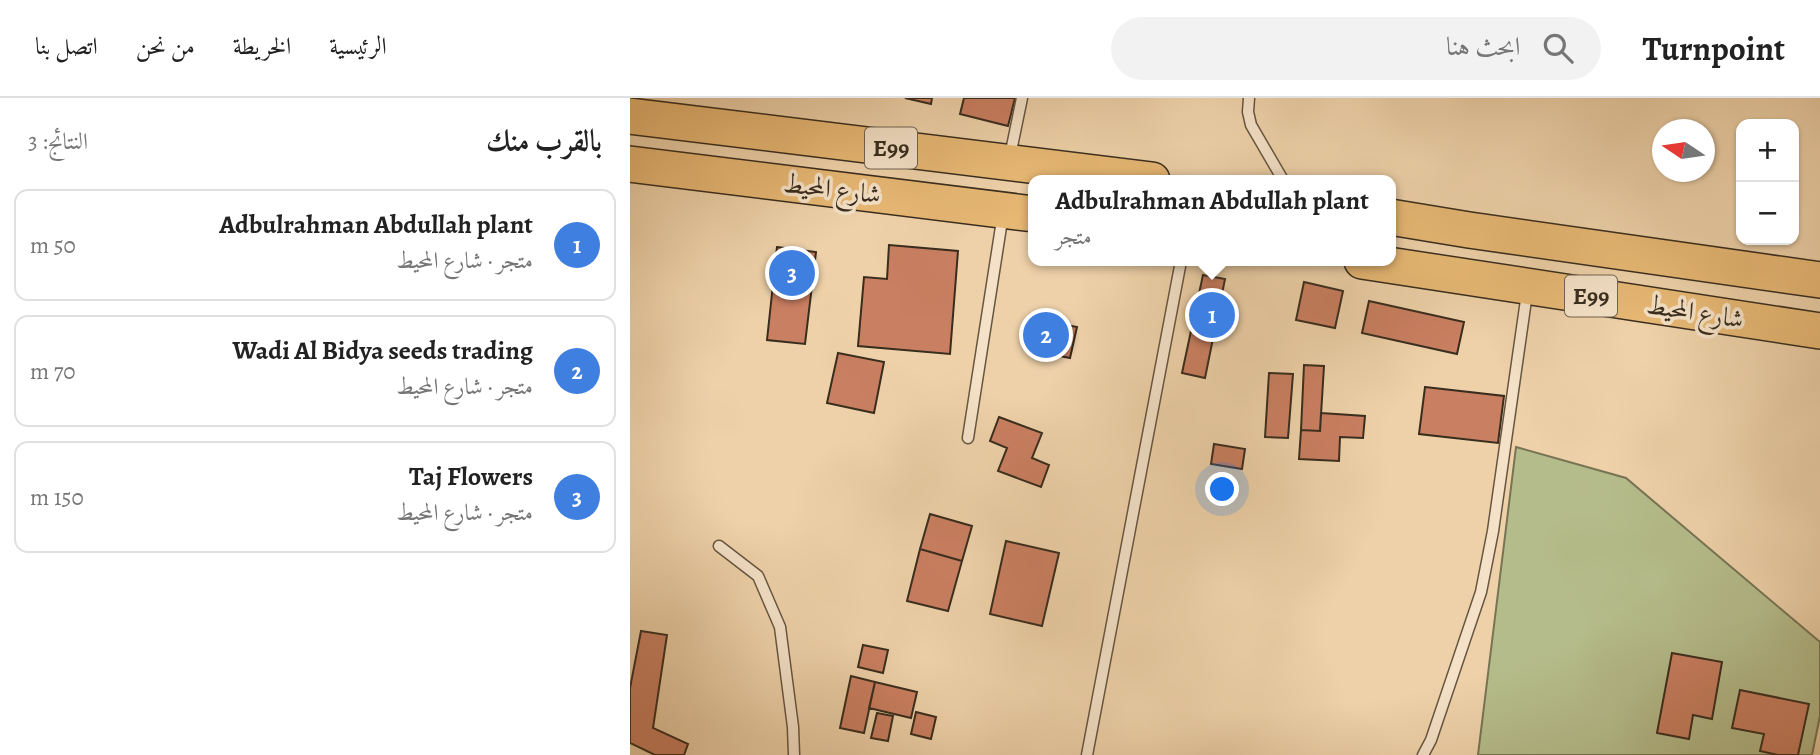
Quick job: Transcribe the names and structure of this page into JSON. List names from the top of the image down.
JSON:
{
  "streets": {
    "highway": ["E99", "شارع المحيط"]
  },
  "north": "left",
  "page": {
    "header": "Turnpoint",
    "search": "ابحث هنا",
    "nav": [
      "الرئيسية",
      "الخريطة",
      "من نحن",
      "اتصل بنا"
    ],
    "heading": ["بالقرب منك", "النتائج: 3"],
    "map_buttons": ["+", "−"],
    "popup": ["Adbulrahman Abdullah plant", "متجر"],
    "list": [
      {
        "mark": "1",
        "name": "Adbulrahman Abdullah plant",
        "note": "متجر · شارع المحيط",
        "value": "50 m"
      },
      {
        "mark": "2",
        "name": "Wadi Al Bidya seeds trading",
        "note": "متجر · شارع المحيط",
        "value": "70 m"
      },
      {
        "mark": "3",
        "name": "Taj Flowers",
        "note": "متجر · شارع المحيط",
        "value": "150 m"
      }
    ],
    "pins": ["3", "1", "2"]
  }
}
